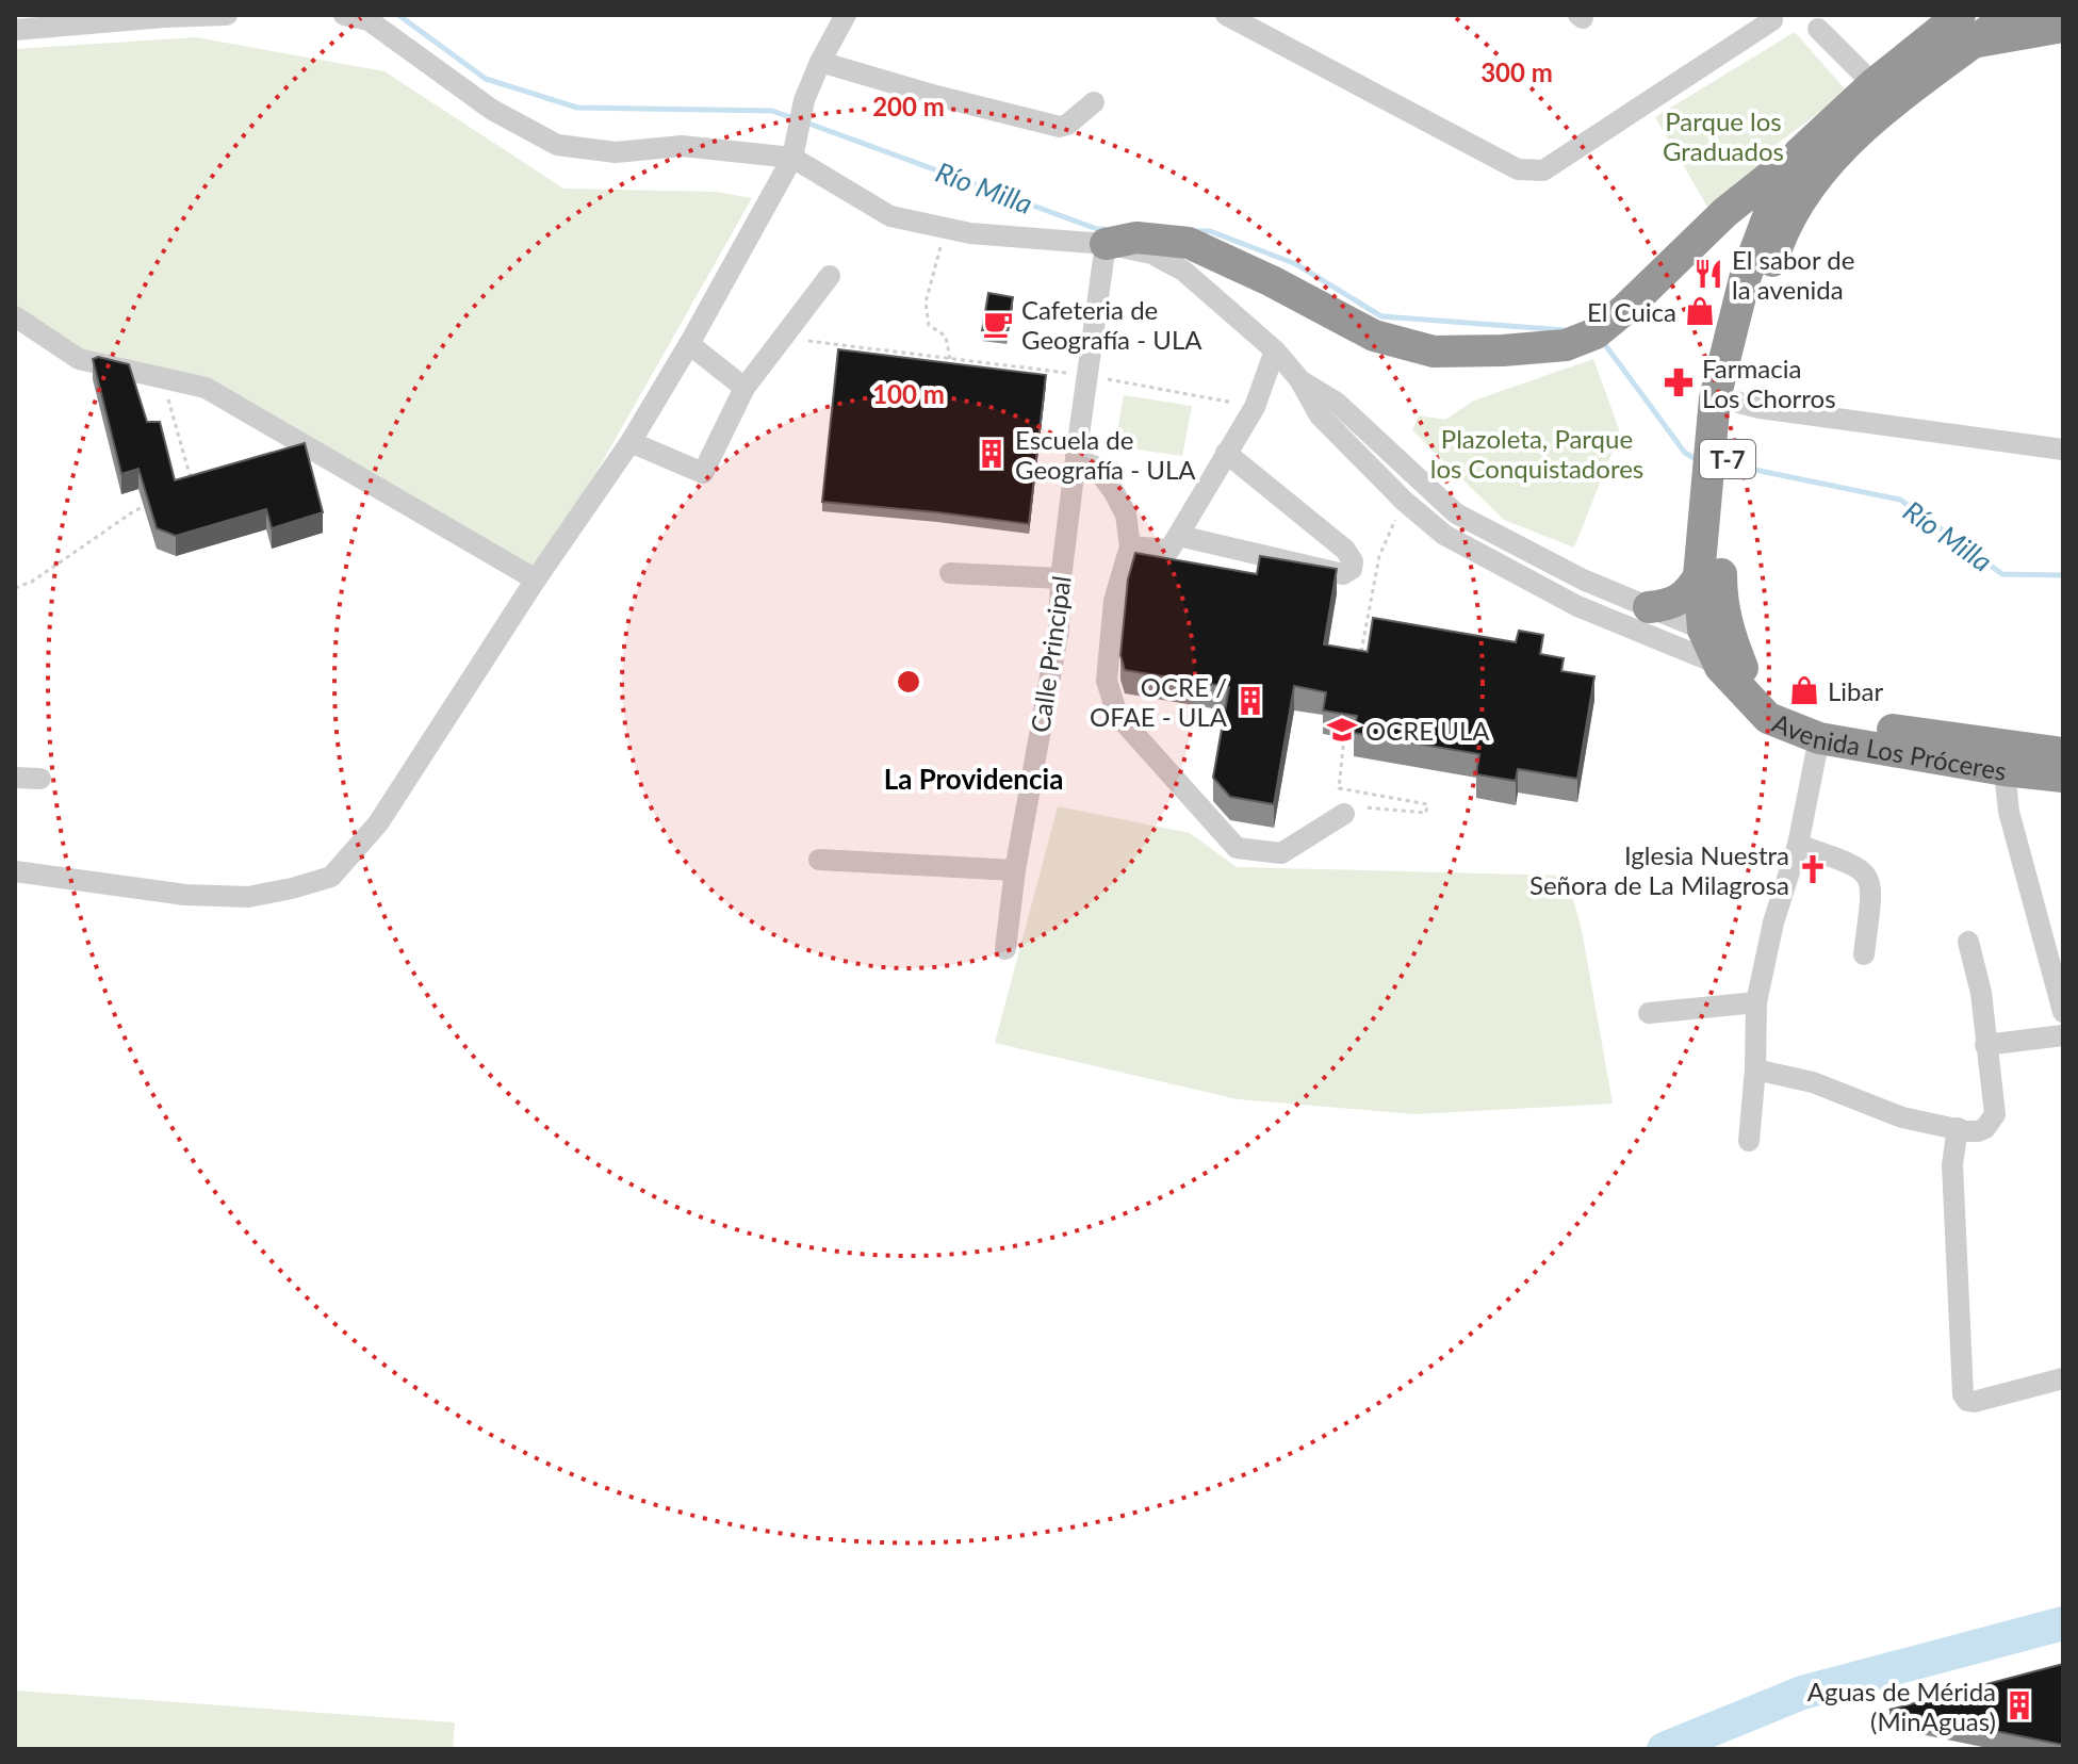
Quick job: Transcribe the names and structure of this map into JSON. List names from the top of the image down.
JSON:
{
  "streets": {
    "highway": ["T-7", "Avenida Los Próceres"],
    "street": ["Calle Principal"]
  },
  "districts": ["La Providencia"],
  "water": ["Río Milla"],
  "parks": ["Parque los Graduados", "Plazoleta, Parque los Conquistadores"],
  "places": {
    "restaurant": ["El sabor de la avenida"],
    "shop": ["El Cuica", "Libar"],
    "cafe": ["Cafeteria de Geografía - ULA"],
    "pharmacy": ["Farmacia Los Chorros"],
    "building": ["Escuela de Geografía - ULA", "OCRE / OFAE - ULA", "Aguas de Mérida (MinAguas)"],
    "school or university": ["OCRE ULA"],
    "church": ["Iglesia Nuestra Señora de La Milagrosa"]
  },
  "rings": ["300 m", "200 m", "100 m"]
}
